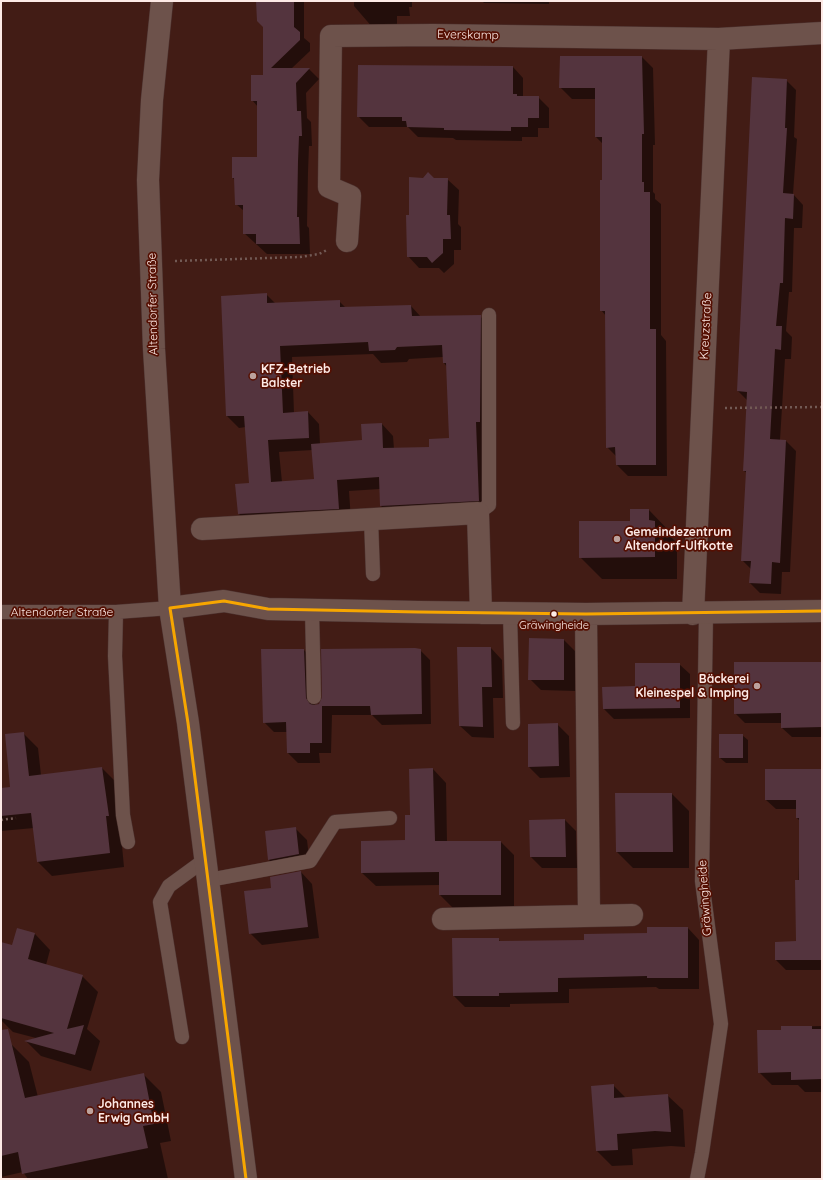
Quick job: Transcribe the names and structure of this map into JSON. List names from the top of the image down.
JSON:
{
  "streets": {
    "street": ["Everskamp", "Altendorfer Straße", "Kreuzstraße"],
    "lane": ["Gräwingheide"]
  },
  "crossings": [
    ["Everskamp", "Kreuzstraße"],
    ["Kreuzstraße", "Gräwingheide"]
  ],
  "places": [
    "KFZ-Betrieb Balster",
    "Gemeindezentrum Altendorf-Ulfkotte",
    "Gräwingheide",
    "Bäckerei Kleinespel & Imping",
    "Johannes Erwig GmbH"
  ]
}
